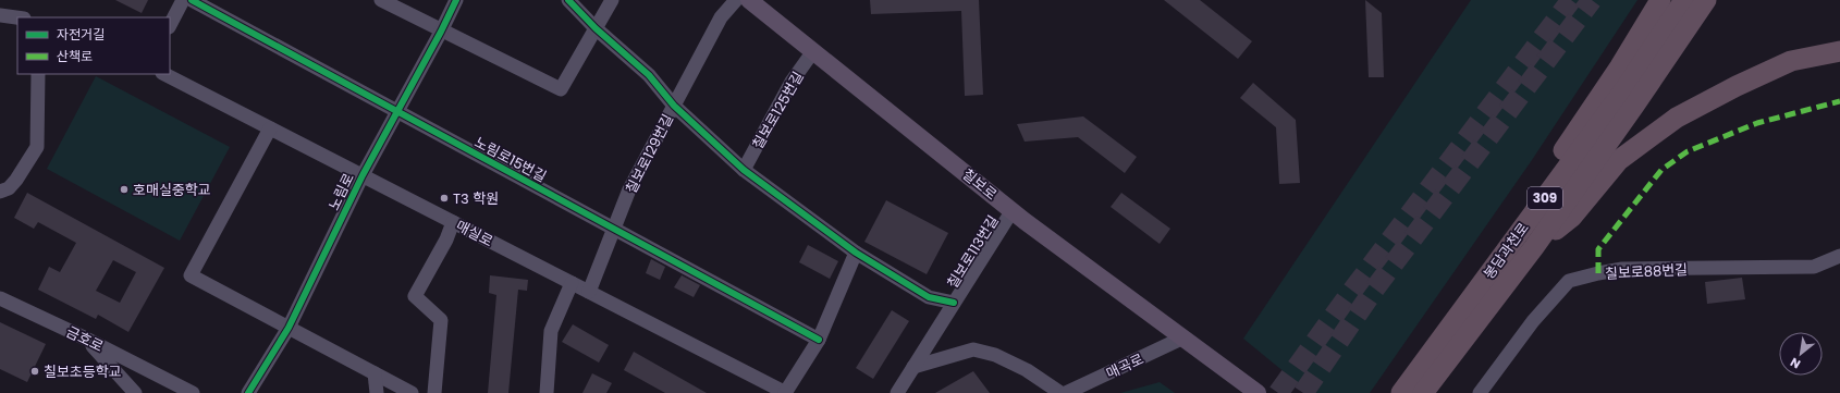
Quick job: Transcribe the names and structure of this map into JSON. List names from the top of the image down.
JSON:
{
  "streets": {
    "highway": ["309", "봉담과천로"],
    "main road": ["칠보로"],
    "street": [
      "칠보로125번길",
      "칠보로129번길",
      "노림로15번길",
      "노림로",
      "매실로",
      "칠보로113번길",
      "칠보로88번길",
      "금호로",
      "매곡로"
    ]
  },
  "crossings": [
    ["칠보로125번길", "칠보로"],
    ["칠보로129번길", "노림로15번길"],
    ["칠보로129번길", "매실로"],
    ["노림로15번길", "노림로"],
    ["칠보로", "칠보로113번길"],
    ["칠보로", "매곡로"],
    ["노림로", "매실로"]
  ],
  "places": ["호매실중학교", "T3 학원", "칠보초등학교"],
  "legend": ["자전거길", "산책로"],
  "north": "bottom left"
}
